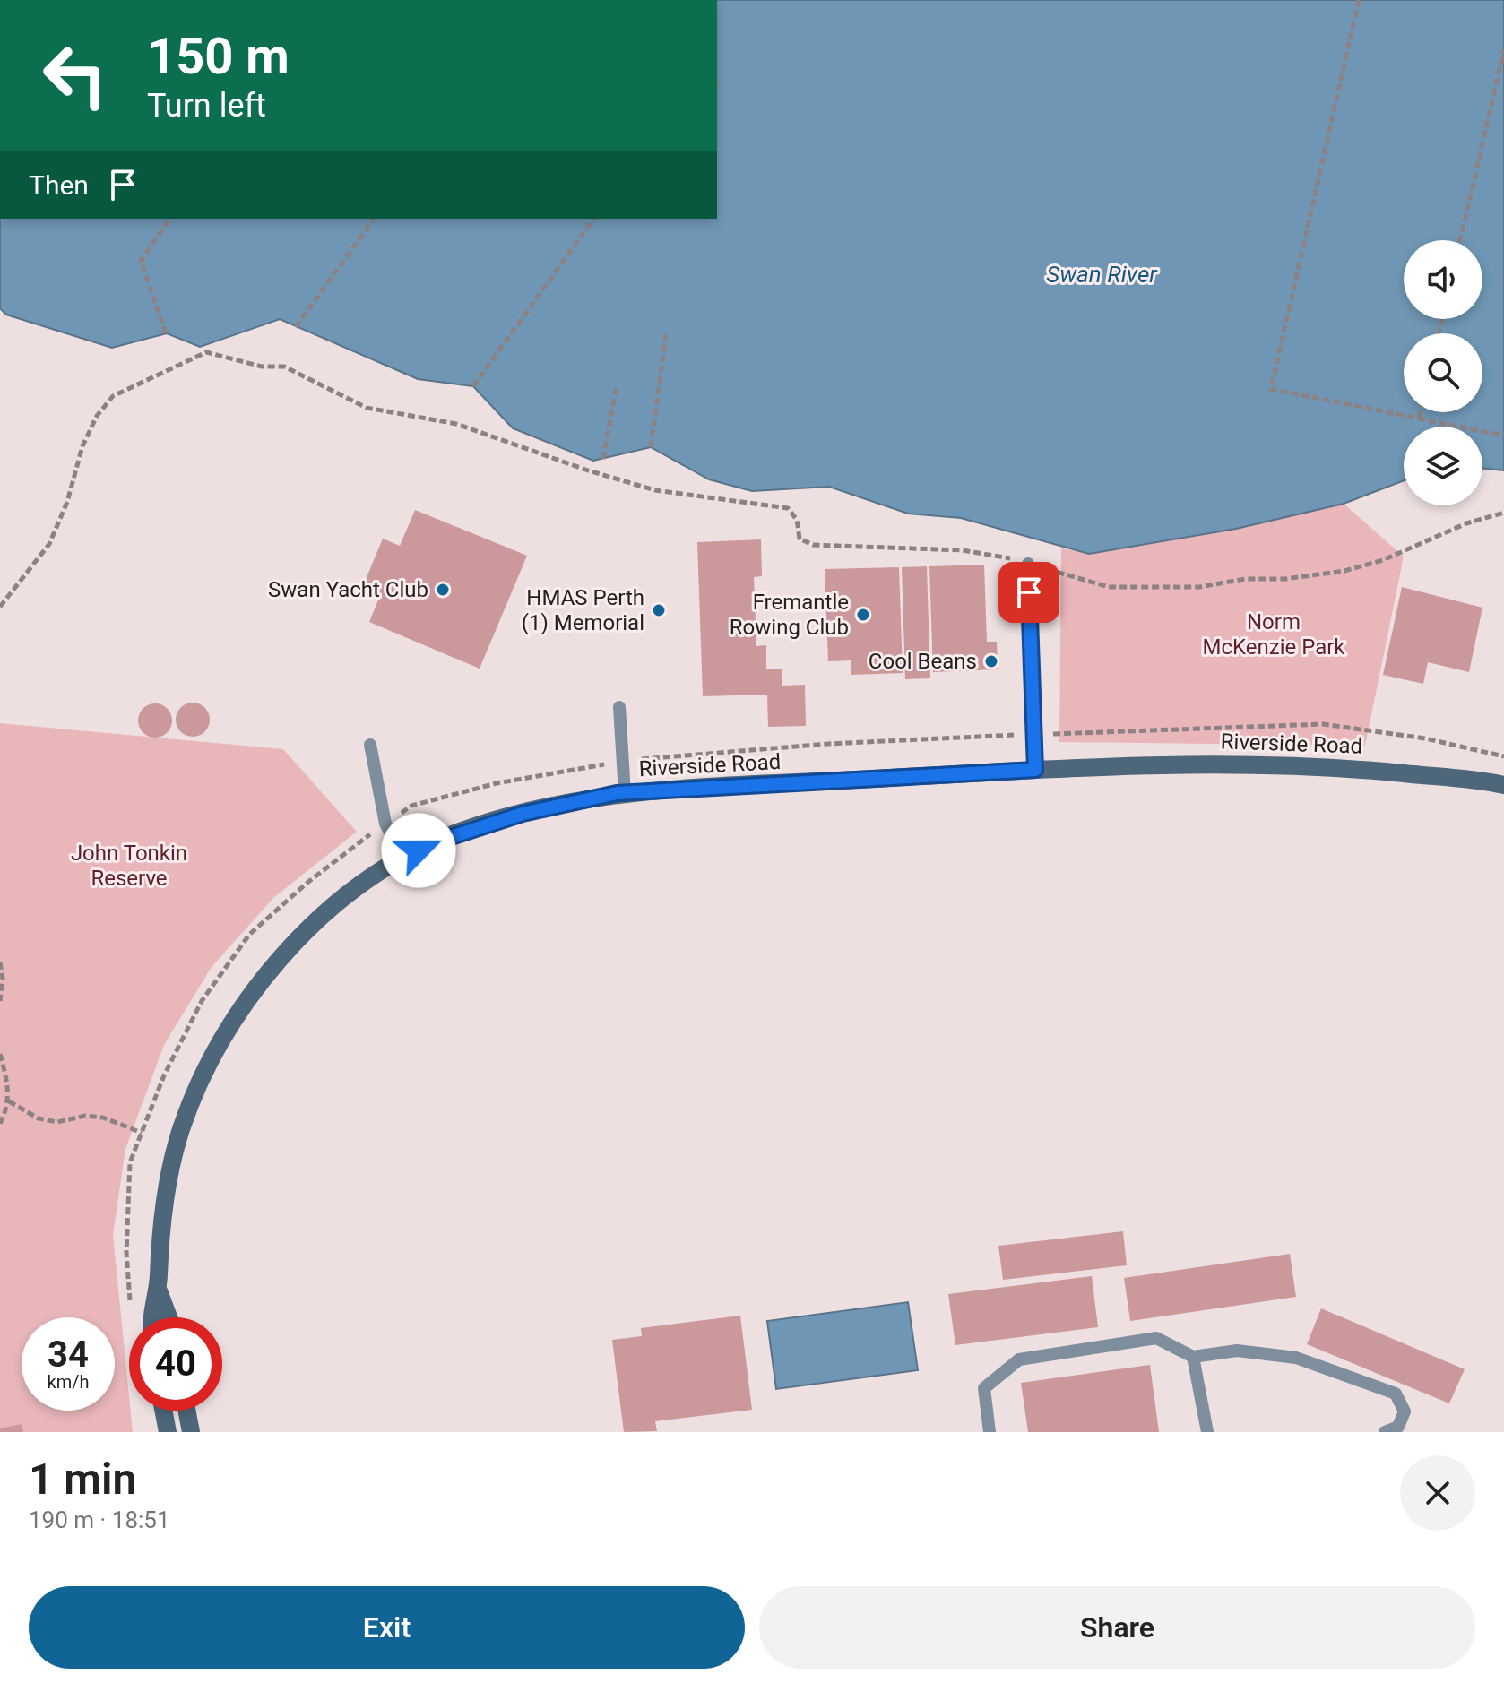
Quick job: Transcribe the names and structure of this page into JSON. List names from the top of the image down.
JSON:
{
  "streets": {
    "street": ["Riverside Road"]
  },
  "water": ["Swan River"],
  "parks": ["Norm McKenzie Park", "John Tonkin Reserve"],
  "places": [
    "Swan Yacht Club",
    "HMAS Perth (1) Memorial",
    "Fremantle Rowing Club",
    "Cool Beans"
  ],
  "page": {
    "turn": ["150 m", "Turn left"],
    "then": "Then",
    "speed": "34 km/h",
    "limit": "40",
    "heading": ["1 min", "190 m · 18:51"],
    "buttons": ["Exit", "Share"]
  }
}
